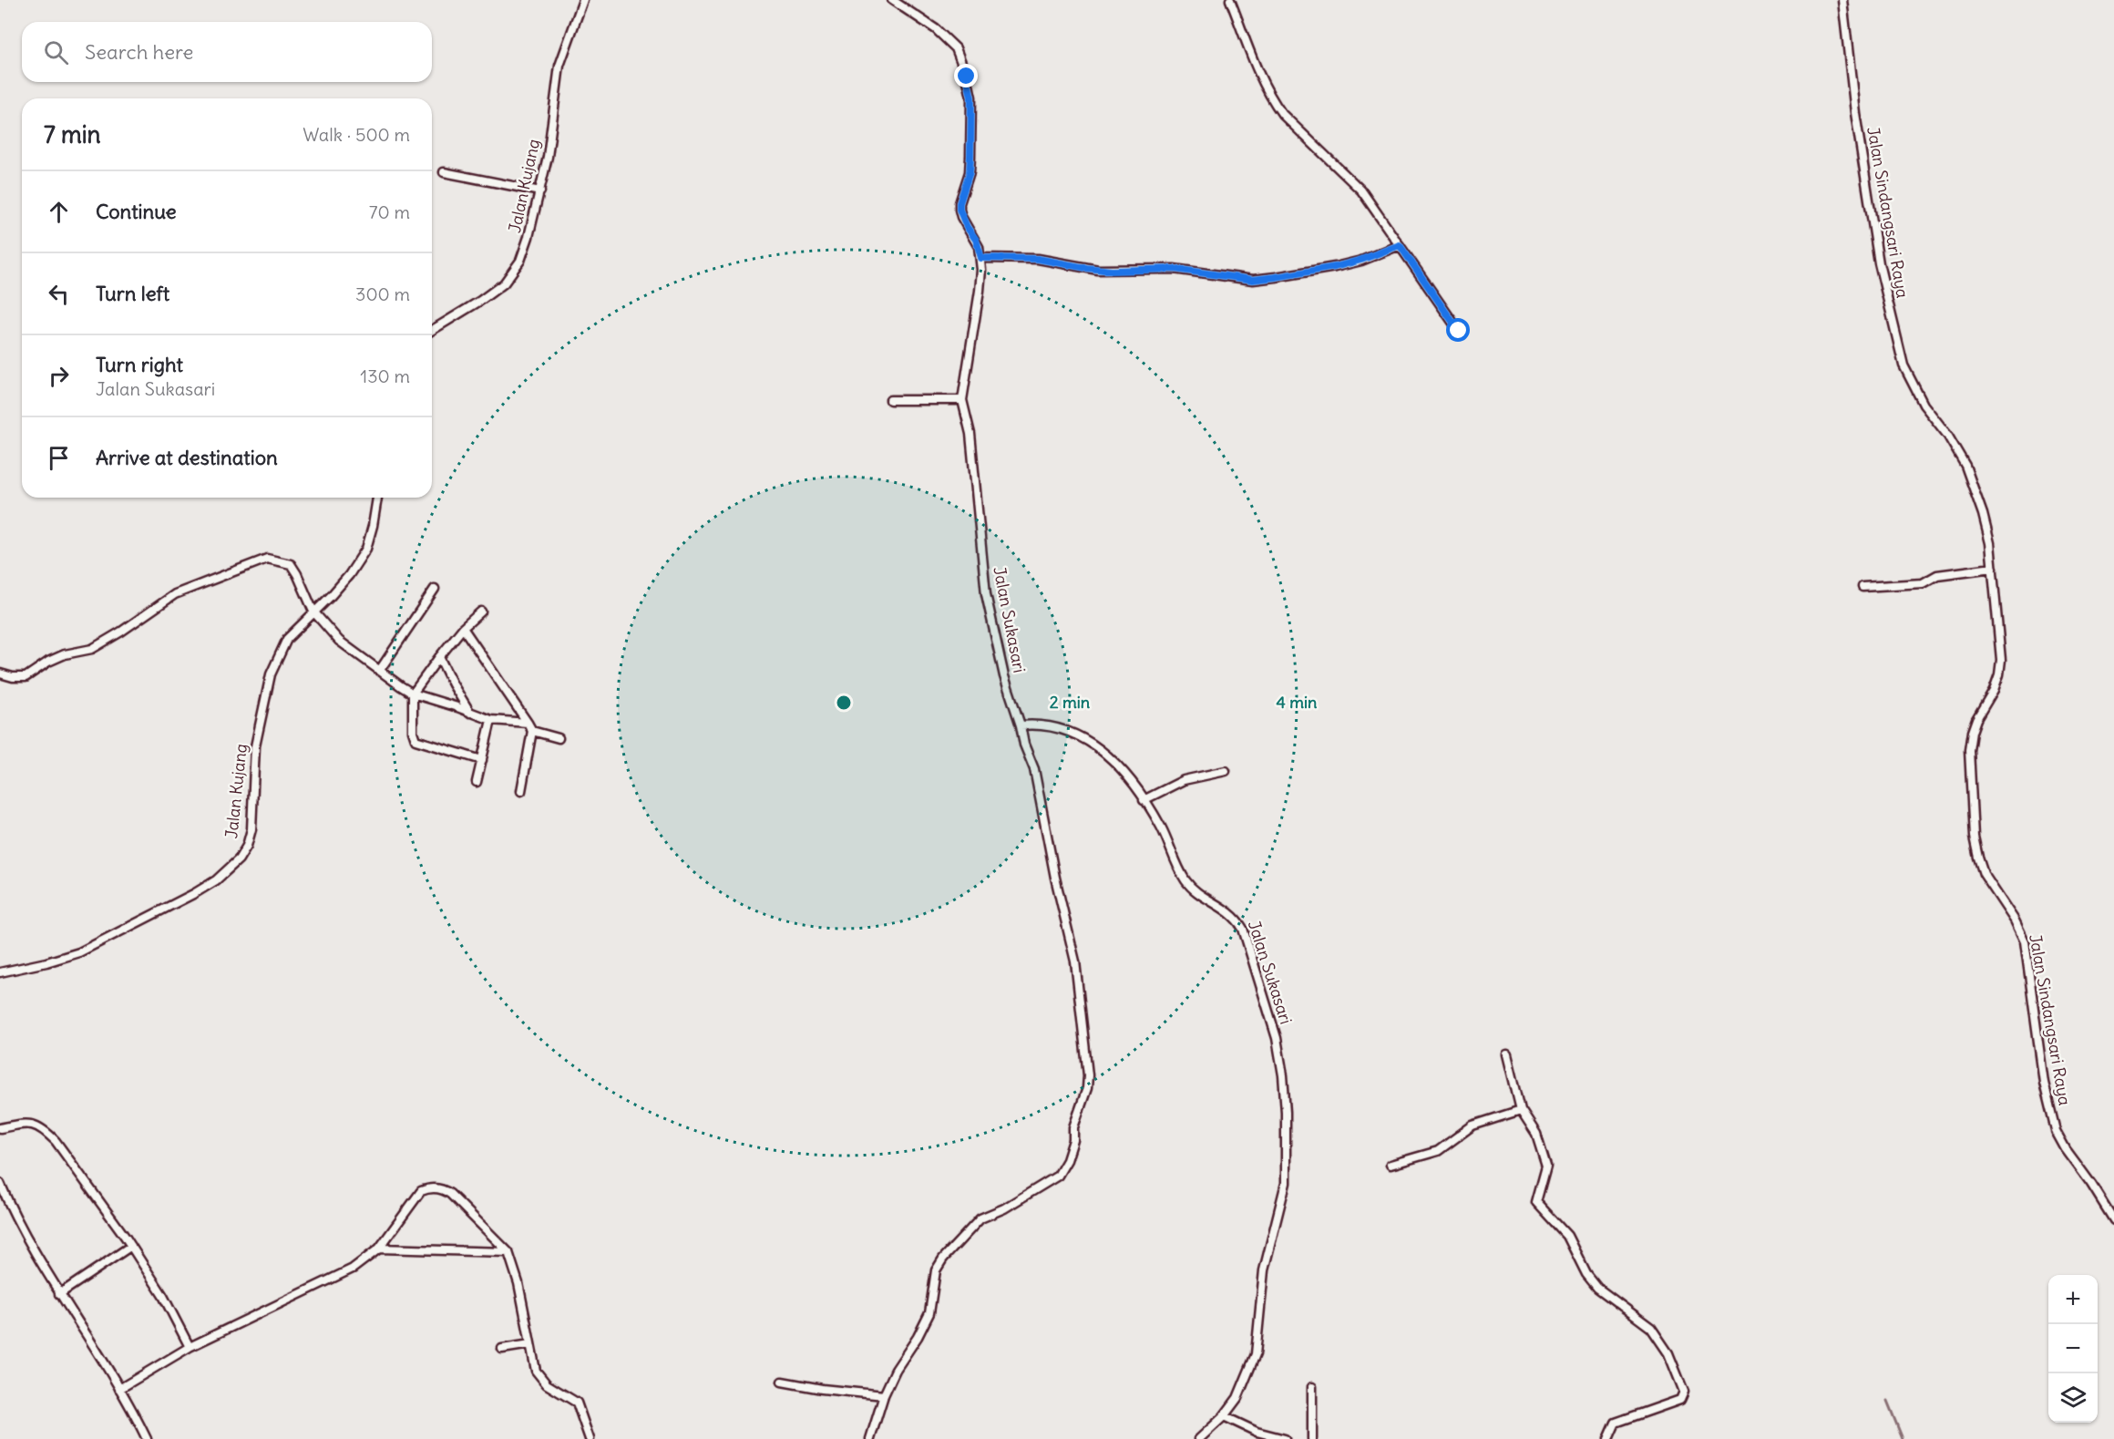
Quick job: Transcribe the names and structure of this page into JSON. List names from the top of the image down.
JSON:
{
  "streets": {
    "street": ["Jalan Kujang", "Jalan Sindangsari Raya", "Jalan Sukasari"]
  },
  "page": {
    "search": "Search here",
    "heading": ["7 min", "Walk · 500 m"],
    "list": [
      ["Continue", "70 m"],
      ["Turn left", "300 m"],
      ["Turn right", "Jalan Sukasari", "130 m"],
      "Arrive at destination"
    ],
    "map_buttons": ["+", "−"]
  },
  "rings": ["2 min", "4 min"]
}
